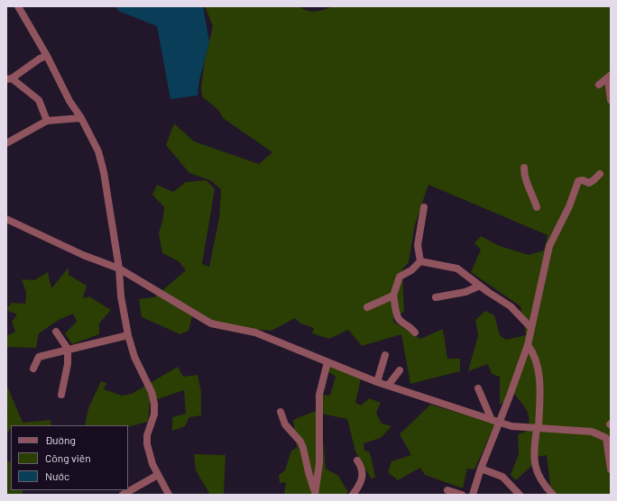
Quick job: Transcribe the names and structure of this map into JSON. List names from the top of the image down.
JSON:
{
  "legend": ["Đường", "Công viên", "Nước"]
}
